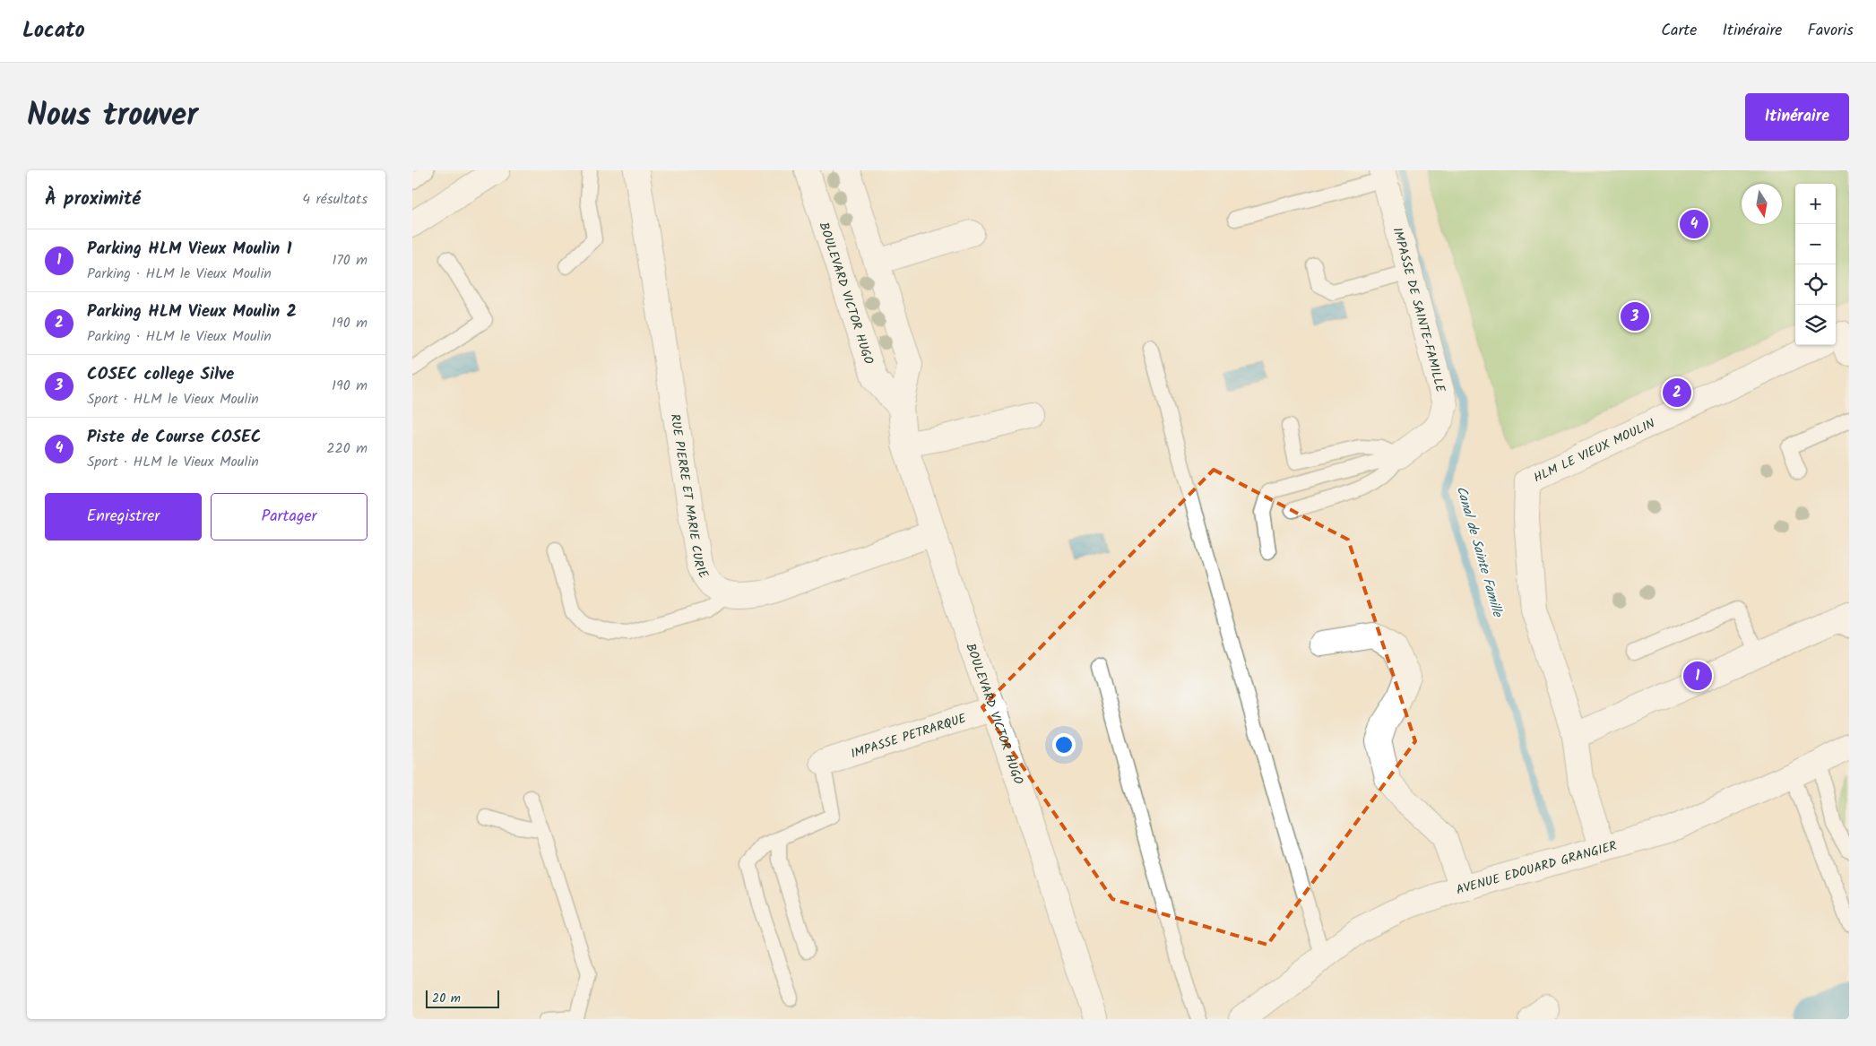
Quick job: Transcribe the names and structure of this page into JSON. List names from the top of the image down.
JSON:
{
  "streets": {
    "street": [
      "BOULEVARD VICTOR HUGO",
      "IMPASSE DE SAINTE-FAMILLE",
      "HLM LE VIEUX MOULIN",
      "RUE PIERRE ET MARIE CURIE",
      "IMPASSE PETRARQUE",
      "AVENUE EDOUARD GRANGIER"
    ]
  },
  "crossings": [
    ["BOULEVARD VICTOR HUGO", "IMPASSE PETRARQUE"],
    ["HLM LE VIEUX MOULIN", "AVENUE EDOUARD GRANGIER"]
  ],
  "water": ["Canal de Sainte Famille"],
  "scale_bar": "20 m",
  "north": "bottom",
  "page": {
    "header": "Locato",
    "nav": ["Carte", "Itinéraire", "Favoris"],
    "title": "Nous trouver",
    "buttons": [
      "Itinéraire",
      ["Enregistrer", "Partager"]
    ],
    "heading": ["À proximité", "4 résultats"],
    "map_buttons": ["+", "−"],
    "pins": [
      "4",
      "3",
      "2",
      "1"
    ],
    "list": [
      {
        "mark": "1",
        "name": "Parking HLM Vieux Moulin 1",
        "note": "Parking · HLM le Vieux Moulin",
        "value": "170 m"
      },
      {
        "mark": "2",
        "name": "Parking HLM Vieux Moulin 2",
        "note": "Parking · HLM le Vieux Moulin",
        "value": "190 m"
      },
      {
        "mark": "3",
        "name": "COSEC college Silve",
        "note": "Sport · HLM le Vieux Moulin",
        "value": "190 m"
      },
      {
        "mark": "4",
        "name": "Piste de Course COSEC",
        "note": "Sport · HLM le Vieux Moulin",
        "value": "220 m"
      }
    ],
    "scale": "20 m"
  }
}
